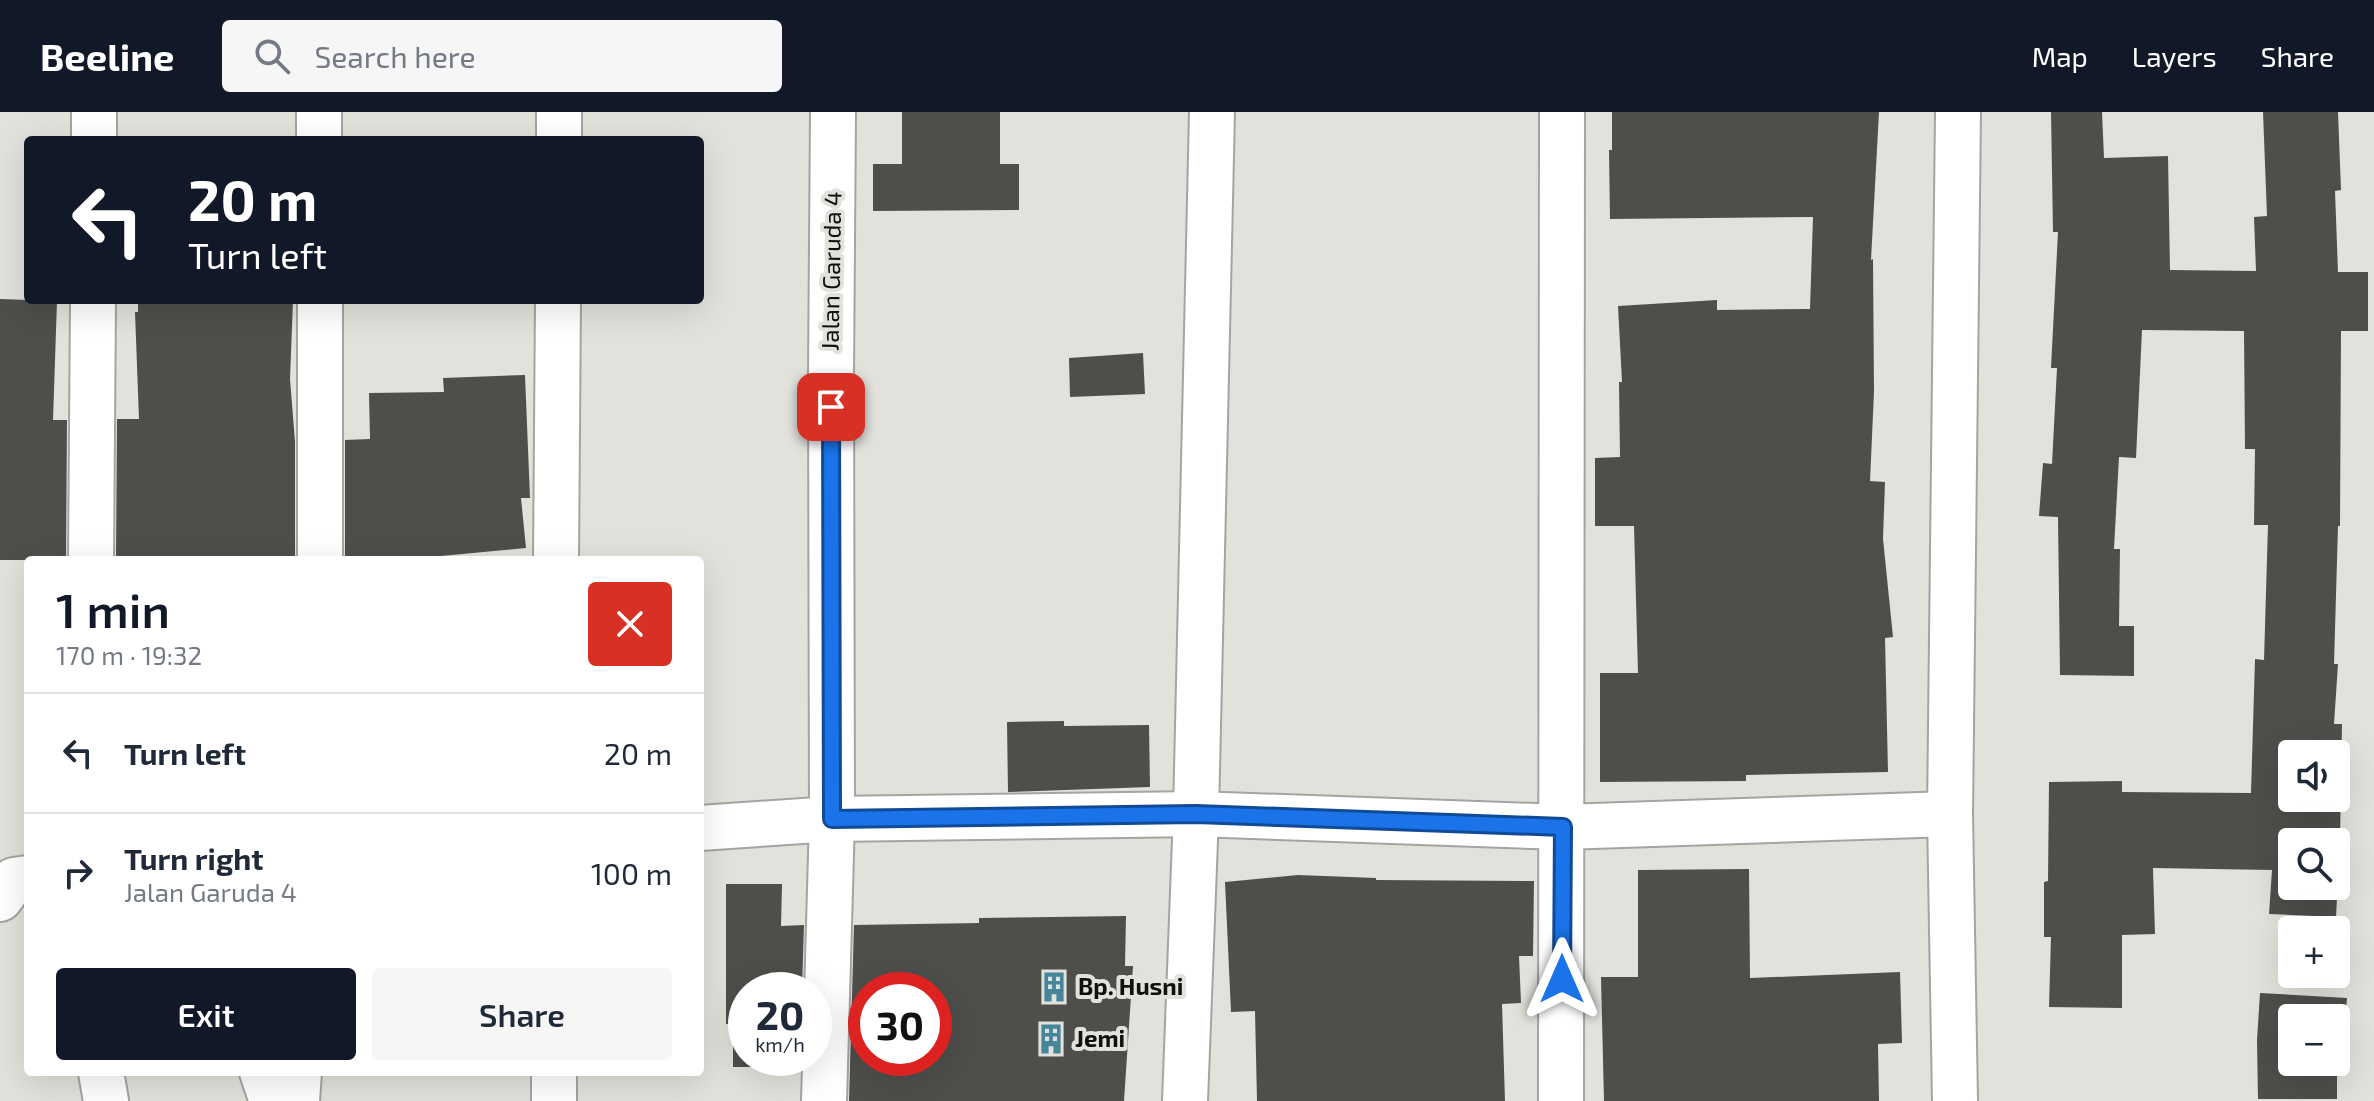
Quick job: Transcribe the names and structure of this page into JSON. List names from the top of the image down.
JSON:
{
  "streets": {
    "street": ["Jalan Garuda 4"]
  },
  "places": {
    "building": ["Bp. Husni", "Jemi"]
  },
  "page": {
    "header": "Beeline",
    "search": "Search here",
    "nav": ["Map", "Layers", "Share"],
    "turn": ["20 m", "Turn left"],
    "heading": ["1 min", "170 m · 19:32"],
    "list": [
      {
        "name": "Turn left",
        "value": "20 m"
      },
      {
        "name": "Turn right",
        "note": "Jalan Garuda 4",
        "value": "100 m"
      }
    ],
    "map_buttons": ["+", "−"],
    "buttons": ["Exit", "Share"],
    "speed": "20 km/h",
    "limit": "30"
  }
}
